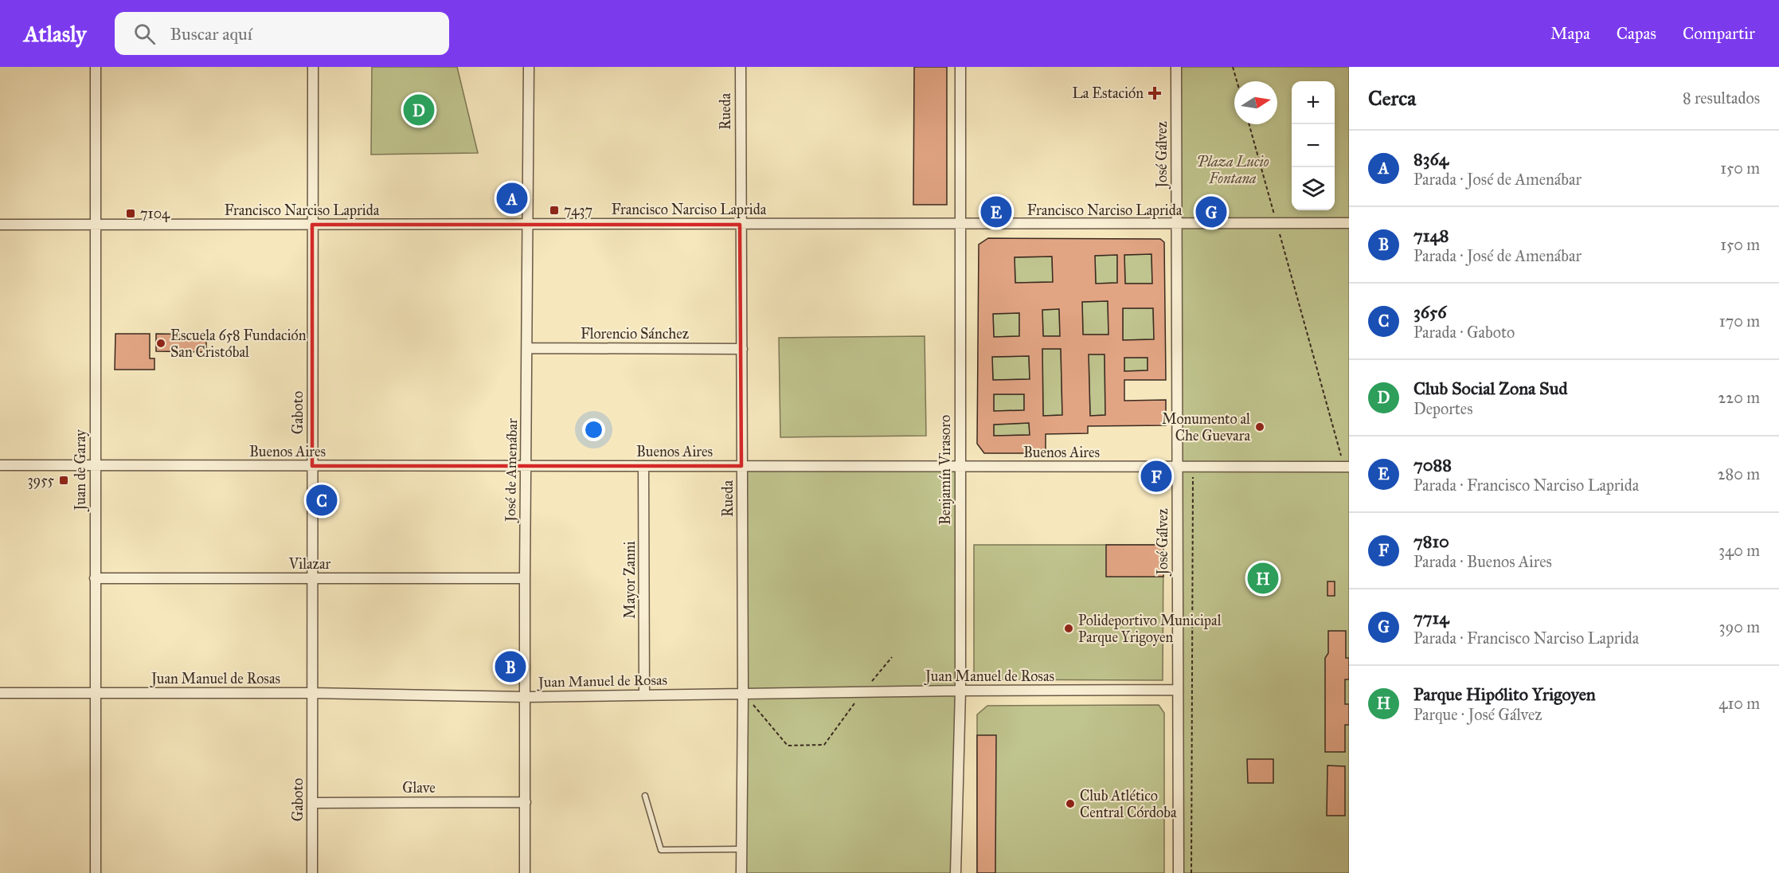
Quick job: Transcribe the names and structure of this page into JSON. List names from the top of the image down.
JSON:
{
  "streets": {
    "street": [
      "Rueda",
      "José Gálvez",
      "Francisco Narciso Laprida",
      "Florencio Sánchez",
      "Gaboto",
      "Buenos Aires",
      "Juan de Garay",
      "José de Amenábar",
      "Benjamín Virasoro",
      "Vilazar",
      "Mayor Zanni",
      "Juan Manuel de Rosas",
      "Glave"
    ]
  },
  "crossings": [
    ["Rueda", "Francisco Narciso Laprida"],
    ["Rueda", "Florencio Sánchez"],
    ["Rueda", "Buenos Aires"],
    ["Rueda", "Juan Manuel de Rosas"],
    ["José Gálvez", "Francisco Narciso Laprida"],
    ["José Gálvez", "Buenos Aires"],
    ["José Gálvez", "Juan Manuel de Rosas"],
    ["Francisco Narciso Laprida", "Gaboto"],
    ["Francisco Narciso Laprida", "Juan de Garay"],
    ["Francisco Narciso Laprida", "José de Amenábar"],
    ["Francisco Narciso Laprida", "Benjamín Virasoro"],
    ["Florencio Sánchez", "José de Amenábar"],
    ["Gaboto", "Buenos Aires"],
    ["Gaboto", "Vilazar"],
    ["Gaboto", "Juan Manuel de Rosas"],
    ["Gaboto", "Glave"],
    ["Buenos Aires", "Juan de Garay"],
    ["Buenos Aires", "José de Amenábar"],
    ["Buenos Aires", "Benjamín Virasoro"],
    ["Buenos Aires", "Mayor Zanni"],
    ["Juan de Garay", "Vilazar"],
    ["Juan de Garay", "Juan Manuel de Rosas"],
    ["José de Amenábar", "Vilazar"],
    ["José de Amenábar", "Juan Manuel de Rosas"],
    ["José de Amenábar", "Glave"],
    ["Benjamín Virasoro", "Juan Manuel de Rosas"],
    ["Mayor Zanni", "Juan Manuel de Rosas"]
  ],
  "parks": ["Plaza Lucio Fontana"],
  "places": {
    "health": ["La Estación"],
    "transit": ["7437", "7104", "3955"],
    "other": [
      "Escuela 658 Fundación San Cristóbal",
      "Monumento al Che Guevara",
      "Polideportivo Municipal Parque Yrigoyen",
      "Club Atlético Central Córdoba"
    ]
  },
  "north": "right",
  "page": {
    "header": "Atlasly",
    "search": "Buscar aquí",
    "nav": ["Mapa", "Capas", "Compartir"],
    "heading": ["Cerca", "8 resultados"],
    "map_buttons": ["+", "−"],
    "pins": [
      "D",
      "A",
      "E",
      "G",
      "F",
      "C",
      "H",
      "B"
    ],
    "list": [
      {
        "mark": "A",
        "name": "8364",
        "note": "Parada · José de Amenábar",
        "value": "150 m"
      },
      {
        "mark": "B",
        "name": "7148",
        "note": "Parada · José de Amenábar",
        "value": "150 m"
      },
      {
        "mark": "C",
        "name": "3656",
        "note": "Parada · Gaboto",
        "value": "170 m"
      },
      {
        "mark": "D",
        "name": "Club Social Zona Sud",
        "note": "Deportes",
        "value": "220 m"
      },
      {
        "mark": "E",
        "name": "7088",
        "note": "Parada · Francisco Narciso Laprida",
        "value": "280 m"
      },
      {
        "mark": "F",
        "name": "7810",
        "note": "Parada · Buenos Aires",
        "value": "340 m"
      },
      {
        "mark": "G",
        "name": "7714",
        "note": "Parada · Francisco Narciso Laprida",
        "value": "390 m"
      },
      {
        "mark": "H",
        "name": "Parque Hipólito Yrigoyen",
        "note": "Parque · José Gálvez",
        "value": "410 m"
      }
    ]
  }
}
